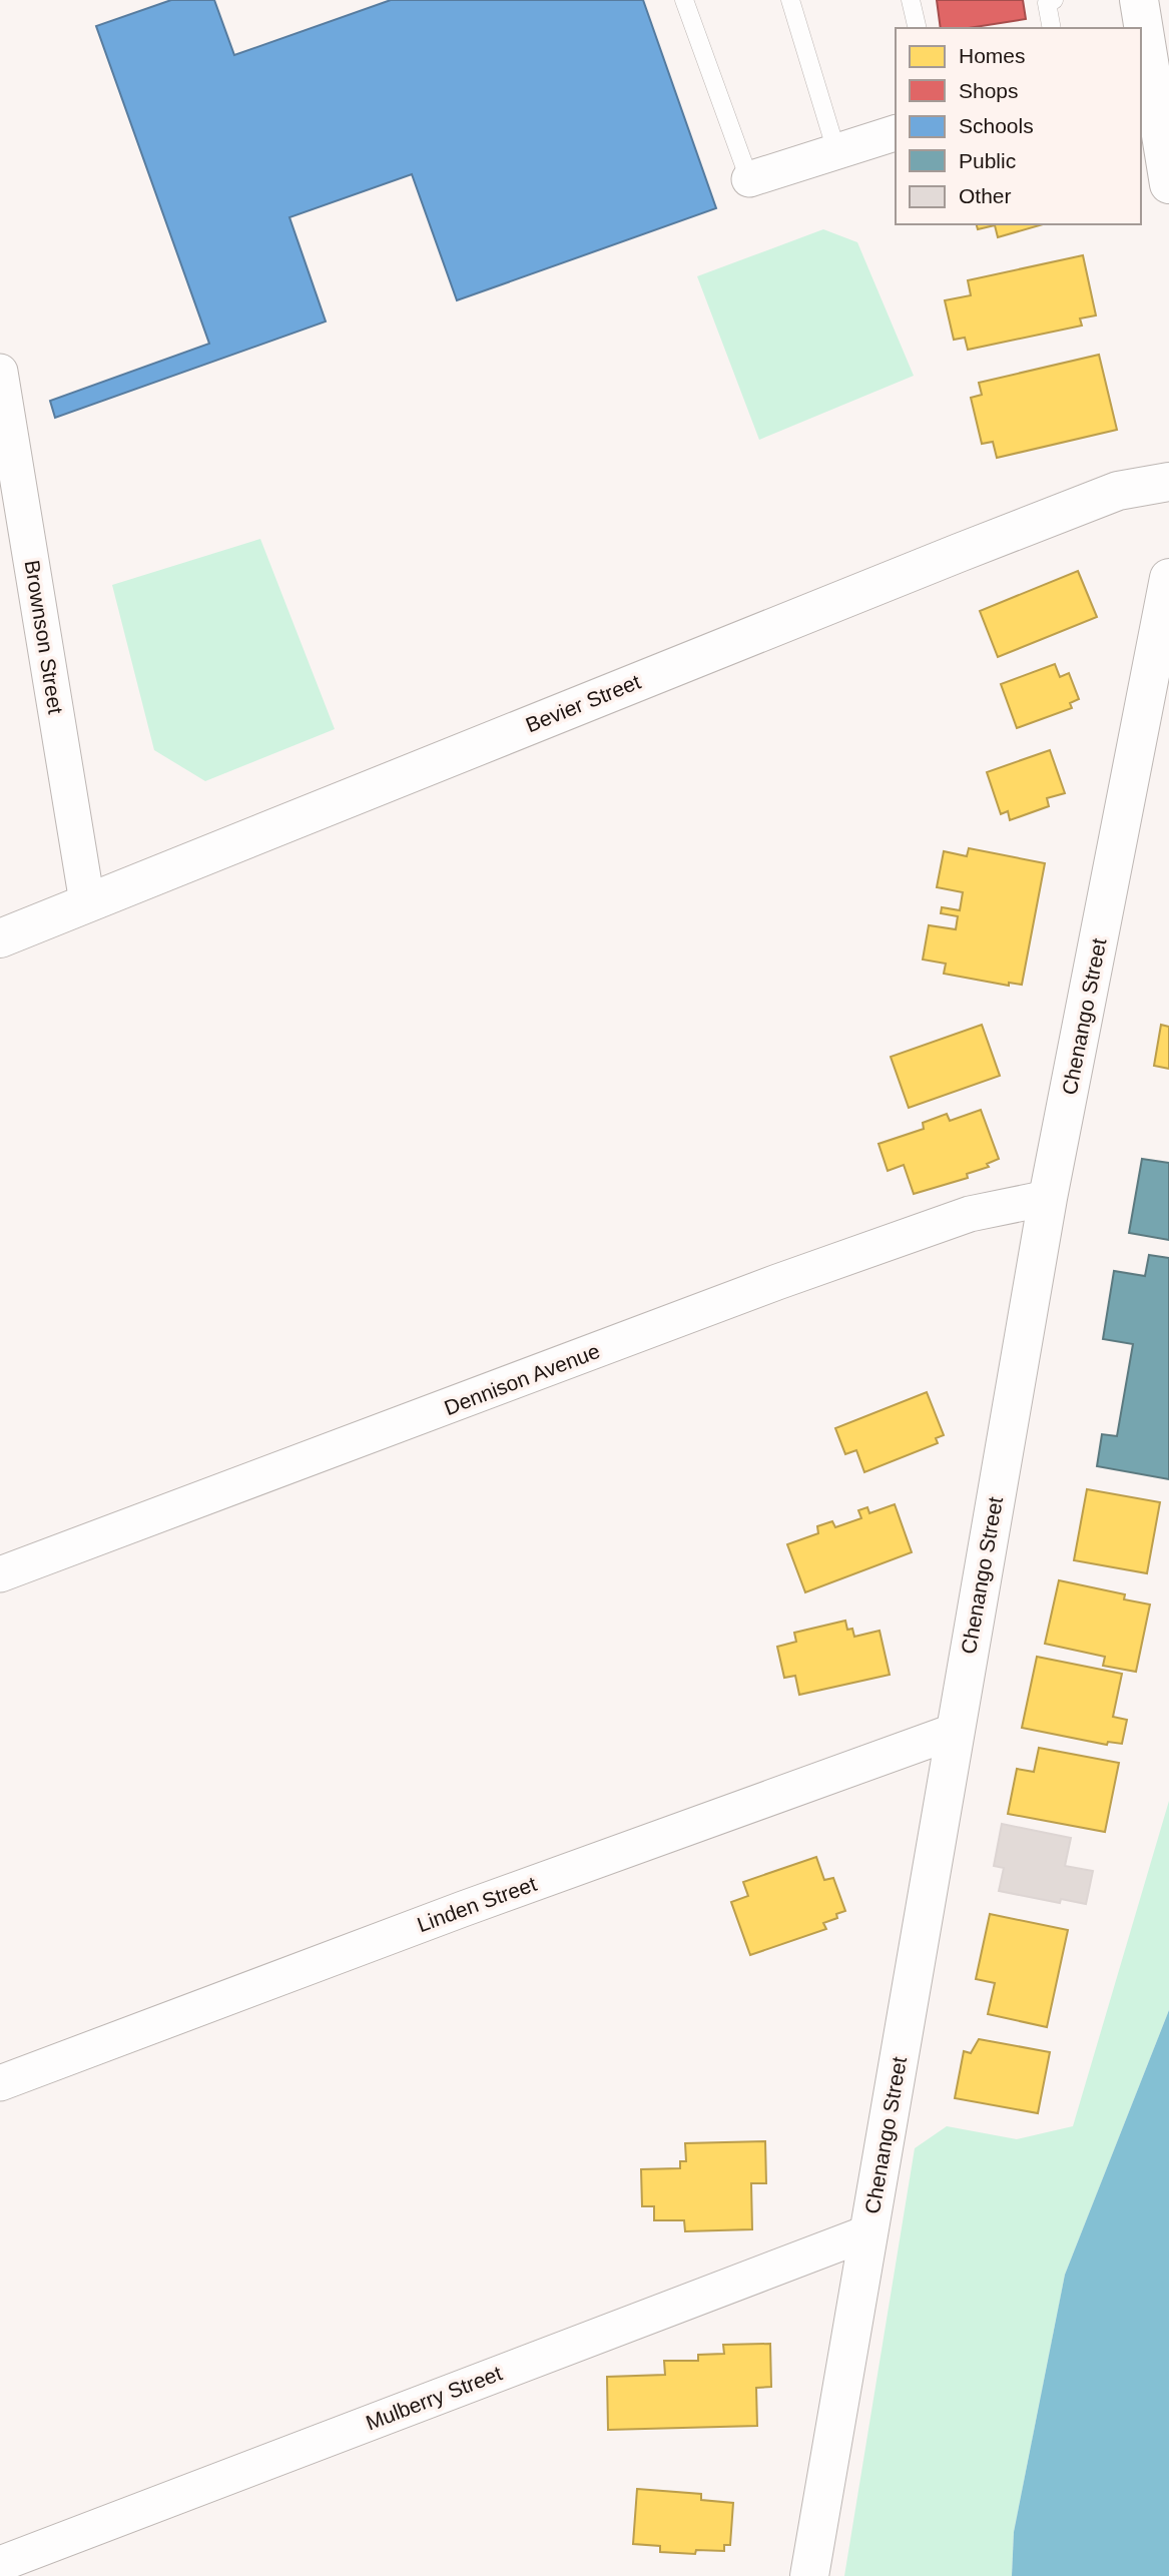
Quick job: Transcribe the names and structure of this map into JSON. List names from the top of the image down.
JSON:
{
  "streets": {
    "street": [
      "Brownson Street",
      "Bevier Street",
      "Chenango Street",
      "Dennison Avenue",
      "Linden Street",
      "Mulberry Street"
    ]
  },
  "crossings": [
    ["Brownson Street", "Bevier Street"],
    ["Chenango Street", "Dennison Avenue"],
    ["Chenango Street", "Linden Street"],
    ["Chenango Street", "Mulberry Street"]
  ],
  "legend": [
    "Homes",
    "Shops",
    "Schools",
    "Public",
    "Other"
  ]
}
